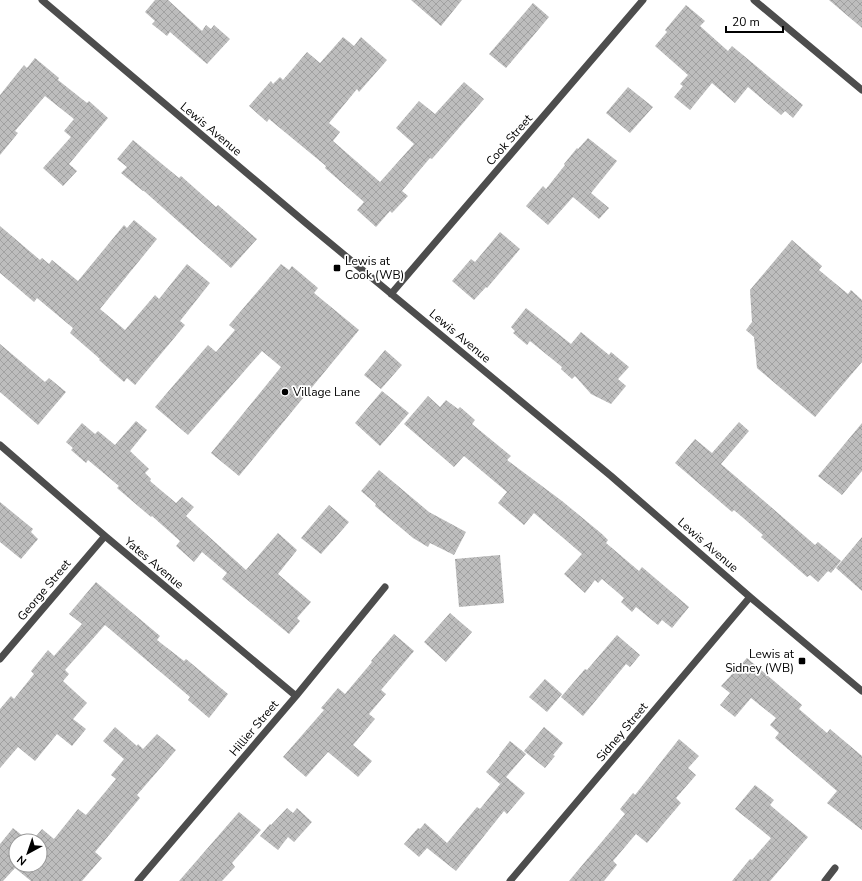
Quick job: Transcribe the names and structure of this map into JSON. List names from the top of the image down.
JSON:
{
  "streets": {
    "street": [
      "Lewis Avenue",
      "Cook Street",
      "Yates Avenue",
      "George Street",
      "Hillier Street",
      "Sidney Street"
    ]
  },
  "crossings": [
    ["Lewis Avenue", "Cook Street"],
    ["Lewis Avenue", "Sidney Street"],
    ["Yates Avenue", "George Street"],
    ["Yates Avenue", "Hillier Street"]
  ],
  "places": {
    "transit": ["Lewis at Cook (WB)", "Lewis at Sidney (WB)"],
    "other": ["Village Lane"]
  },
  "scale_bar": "20 m",
  "north": "bottom left"
}
